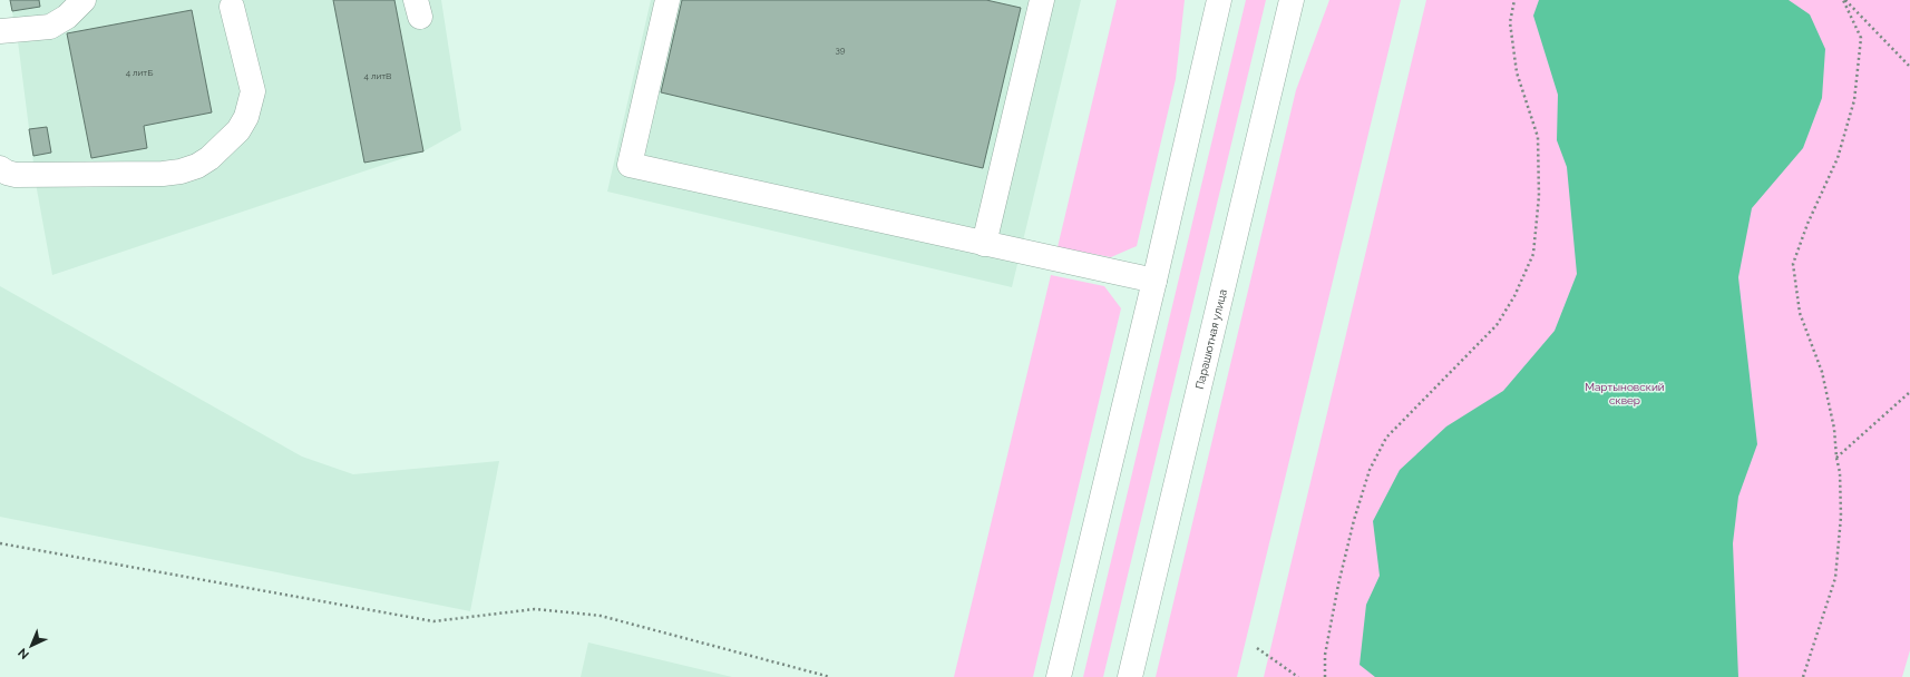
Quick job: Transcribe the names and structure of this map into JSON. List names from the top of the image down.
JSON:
{
  "streets": {
    "main road": ["Парашютная улица"]
  },
  "parks": ["Мартыновский сквер"],
  "house_numbers": ["39", "4 литБ", "4 литВ"],
  "north": "bottom left"
}
